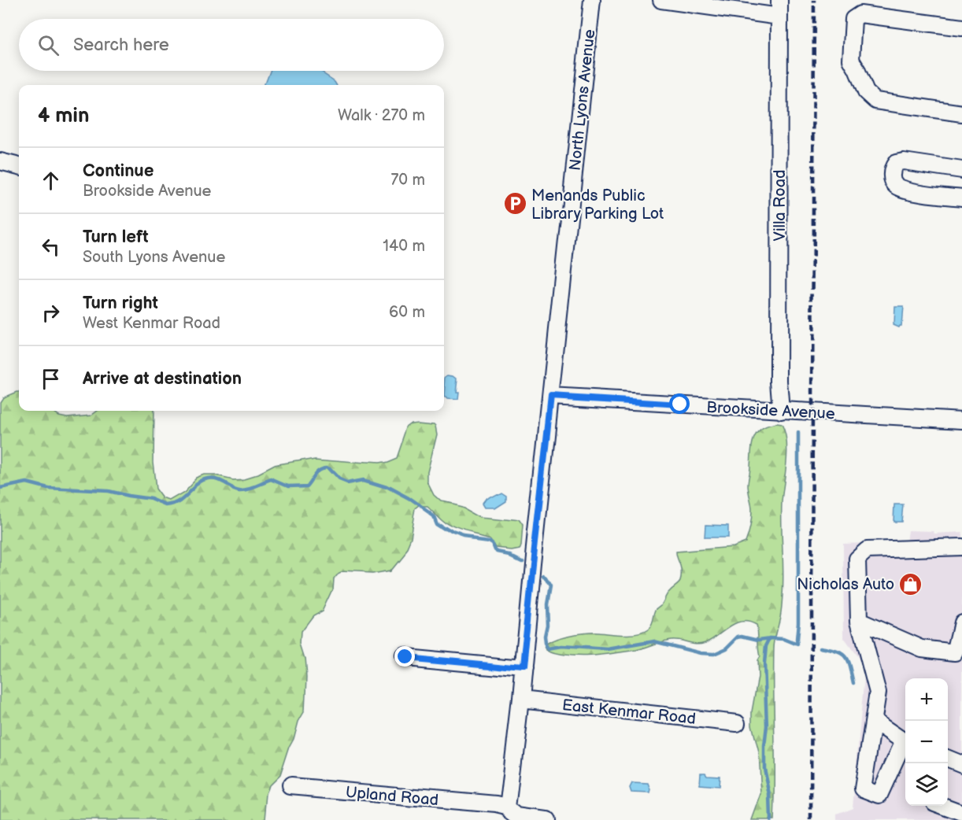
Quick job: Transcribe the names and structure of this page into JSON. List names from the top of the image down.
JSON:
{
  "streets": {
    "street": [
      "North Lyons Avenue",
      "Villa Road",
      "Brookside Avenue",
      "East Kenmar Road",
      "Upland Road"
    ]
  },
  "crossings": [
    ["North Lyons Avenue", "Brookside Avenue"],
    ["North Lyons Avenue", "East Kenmar Road"],
    ["North Lyons Avenue", "Upland Road"],
    ["Villa Road", "Brookside Avenue"]
  ],
  "places": {
    "parking": ["Menands Public Library Parking Lot"],
    "shop": ["Nicholas Auto"]
  },
  "page": {
    "search": "Search here",
    "heading": ["4 min", "Walk · 270 m"],
    "list": [
      ["Continue", "Brookside Avenue", "70 m"],
      ["Turn left", "South Lyons Avenue", "140 m"],
      ["Turn right", "West Kenmar Road", "60 m"],
      "Arrive at destination"
    ],
    "map_buttons": ["+", "−"]
  }
}
